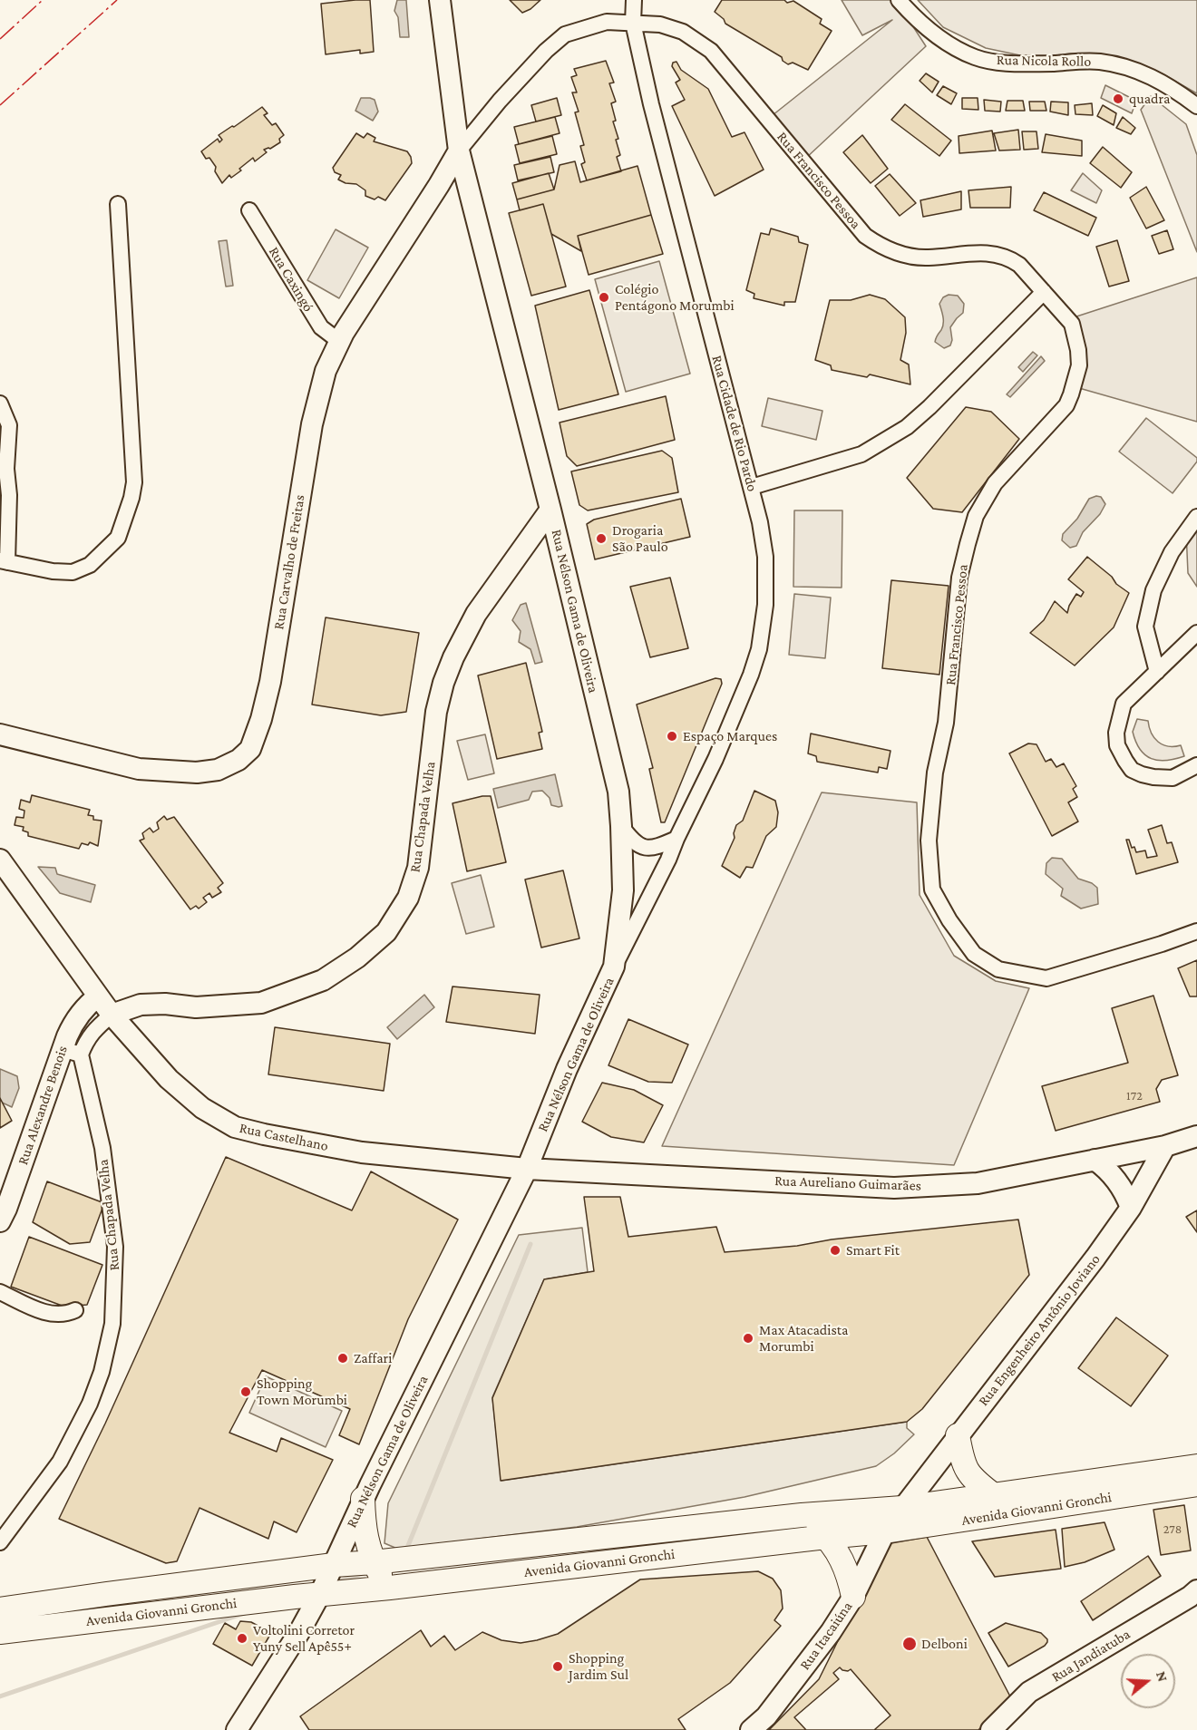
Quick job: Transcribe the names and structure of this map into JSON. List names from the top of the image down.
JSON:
{
  "streets": {
    "main road": ["Avenida Giovanni Gronchi"],
    "street": [
      "Rua Nicola Rollo",
      "Rua Francisco Pessoa",
      "Rua Caxingó",
      "Rua Cidade de Rio Pardo",
      "Rua Carvalho de Freitas",
      "Rua Nélson Gama de Oliveira",
      "Rua Chapada Velha",
      "Rua Alexandre Benois",
      "Rua Castelhano",
      "Rua Aureliano Guimarães",
      "Rua Engenheiro Antônio Joviano",
      "Rua Itacaiúna",
      "Rua Jandiatuba"
    ]
  },
  "crossings": [
    ["Rua Francisco Pessoa", "Rua Cidade de Rio Pardo"],
    ["Rua Francisco Pessoa", "Rua Carvalho de Freitas"],
    ["Rua Francisco Pessoa", "Rua Nélson Gama de Oliveira"],
    ["Rua Caxingó", "Rua Carvalho de Freitas"],
    ["Rua Cidade de Rio Pardo", "Rua Nélson Gama de Oliveira"],
    ["Rua Carvalho de Freitas", "Rua Nélson Gama de Oliveira"],
    ["Rua Nélson Gama de Oliveira", "Rua Chapada Velha"],
    ["Rua Nélson Gama de Oliveira", "Rua Castelhano"],
    ["Rua Nélson Gama de Oliveira", "Rua Aureliano Guimarães"],
    ["Rua Nélson Gama de Oliveira", "Avenida Giovanni Gronchi"],
    ["Rua Chapada Velha", "Rua Alexandre Benois"],
    ["Rua Chapada Velha", "Rua Castelhano"],
    ["Rua Alexandre Benois", "Rua Castelhano"],
    ["Rua Castelhano", "Rua Aureliano Guimarães"],
    ["Rua Aureliano Guimarães", "Rua Engenheiro Antônio Joviano"],
    ["Rua Engenheiro Antônio Joviano", "Avenida Giovanni Gronchi"],
    ["Rua Engenheiro Antônio Joviano", "Rua Itacaiúna"],
    ["Avenida Giovanni Gronchi", "Rua Itacaiúna"]
  ],
  "places": [
    "quadra",
    "Colégio Pentágono Morumbi",
    "Drogaria São Paulo",
    "Espaço Marques",
    "Smart Fit",
    "Max Atacadista Morumbi",
    "Zaffari",
    "Shopping Town Morumbi",
    "Voltolini Corretor Yuny Sell Apê55+",
    "Delboni",
    "Shopping Jardim Sul"
  ],
  "house_numbers": ["172", "278"],
  "north": "right"
}
